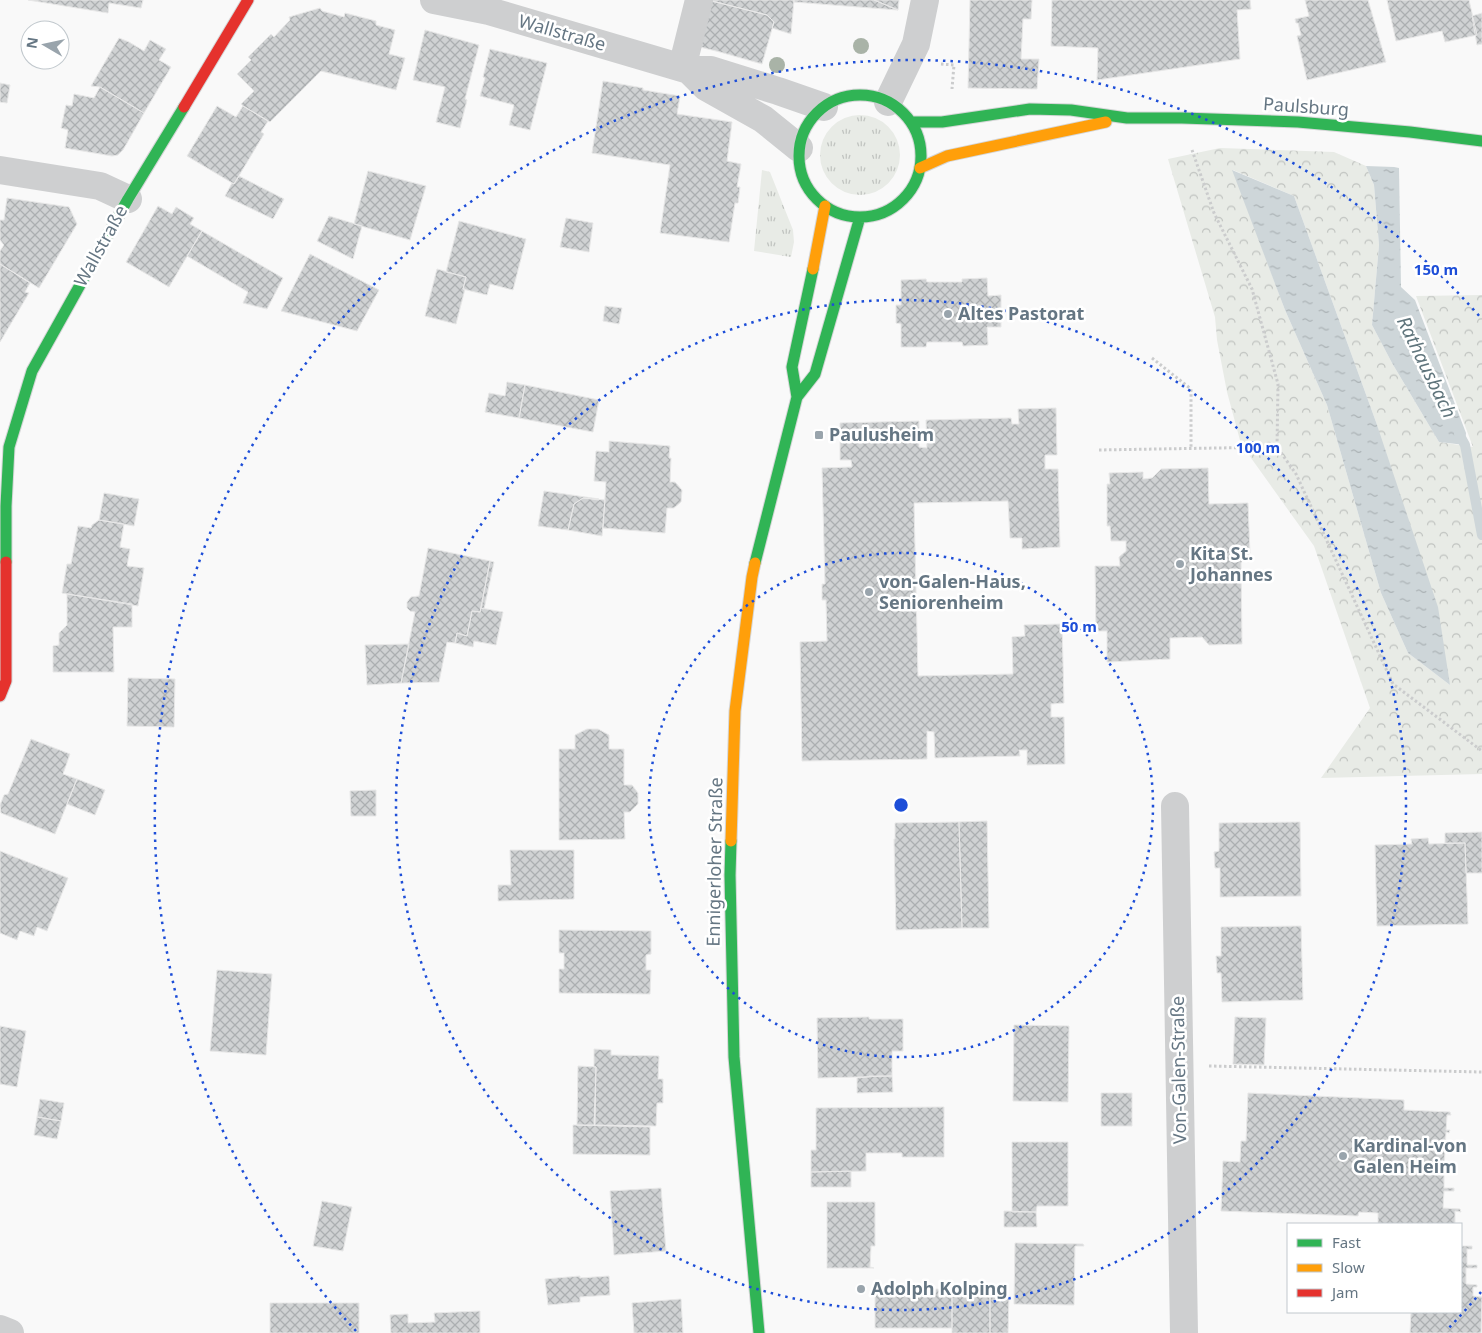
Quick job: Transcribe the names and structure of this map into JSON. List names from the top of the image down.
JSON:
{
  "streets": {
    "main road": ["Wallstraße", "Paulsburg", "Ennigerloher Straße"],
    "street": ["Von-Galen-Straße"]
  },
  "crossings": [
    ["Wallstraße", "Paulsburg"],
    ["Wallstraße", "Ennigerloher Straße"],
    ["Paulsburg", "Ennigerloher Straße"]
  ],
  "water": ["Rathausbach"],
  "places": {
    "other": [
      "Altes Pastorat",
      "Kita St. Johannes",
      "von-Galen-Haus, Seniorenheim",
      "Kardinal-von Galen Heim",
      "Adolph Kolping"
    ],
    "transit": ["Paulusheim"]
  },
  "legend": ["Fast", "Slow", "Jam"],
  "north": "left",
  "rings": ["150 m", "100 m", "50 m"]
}
